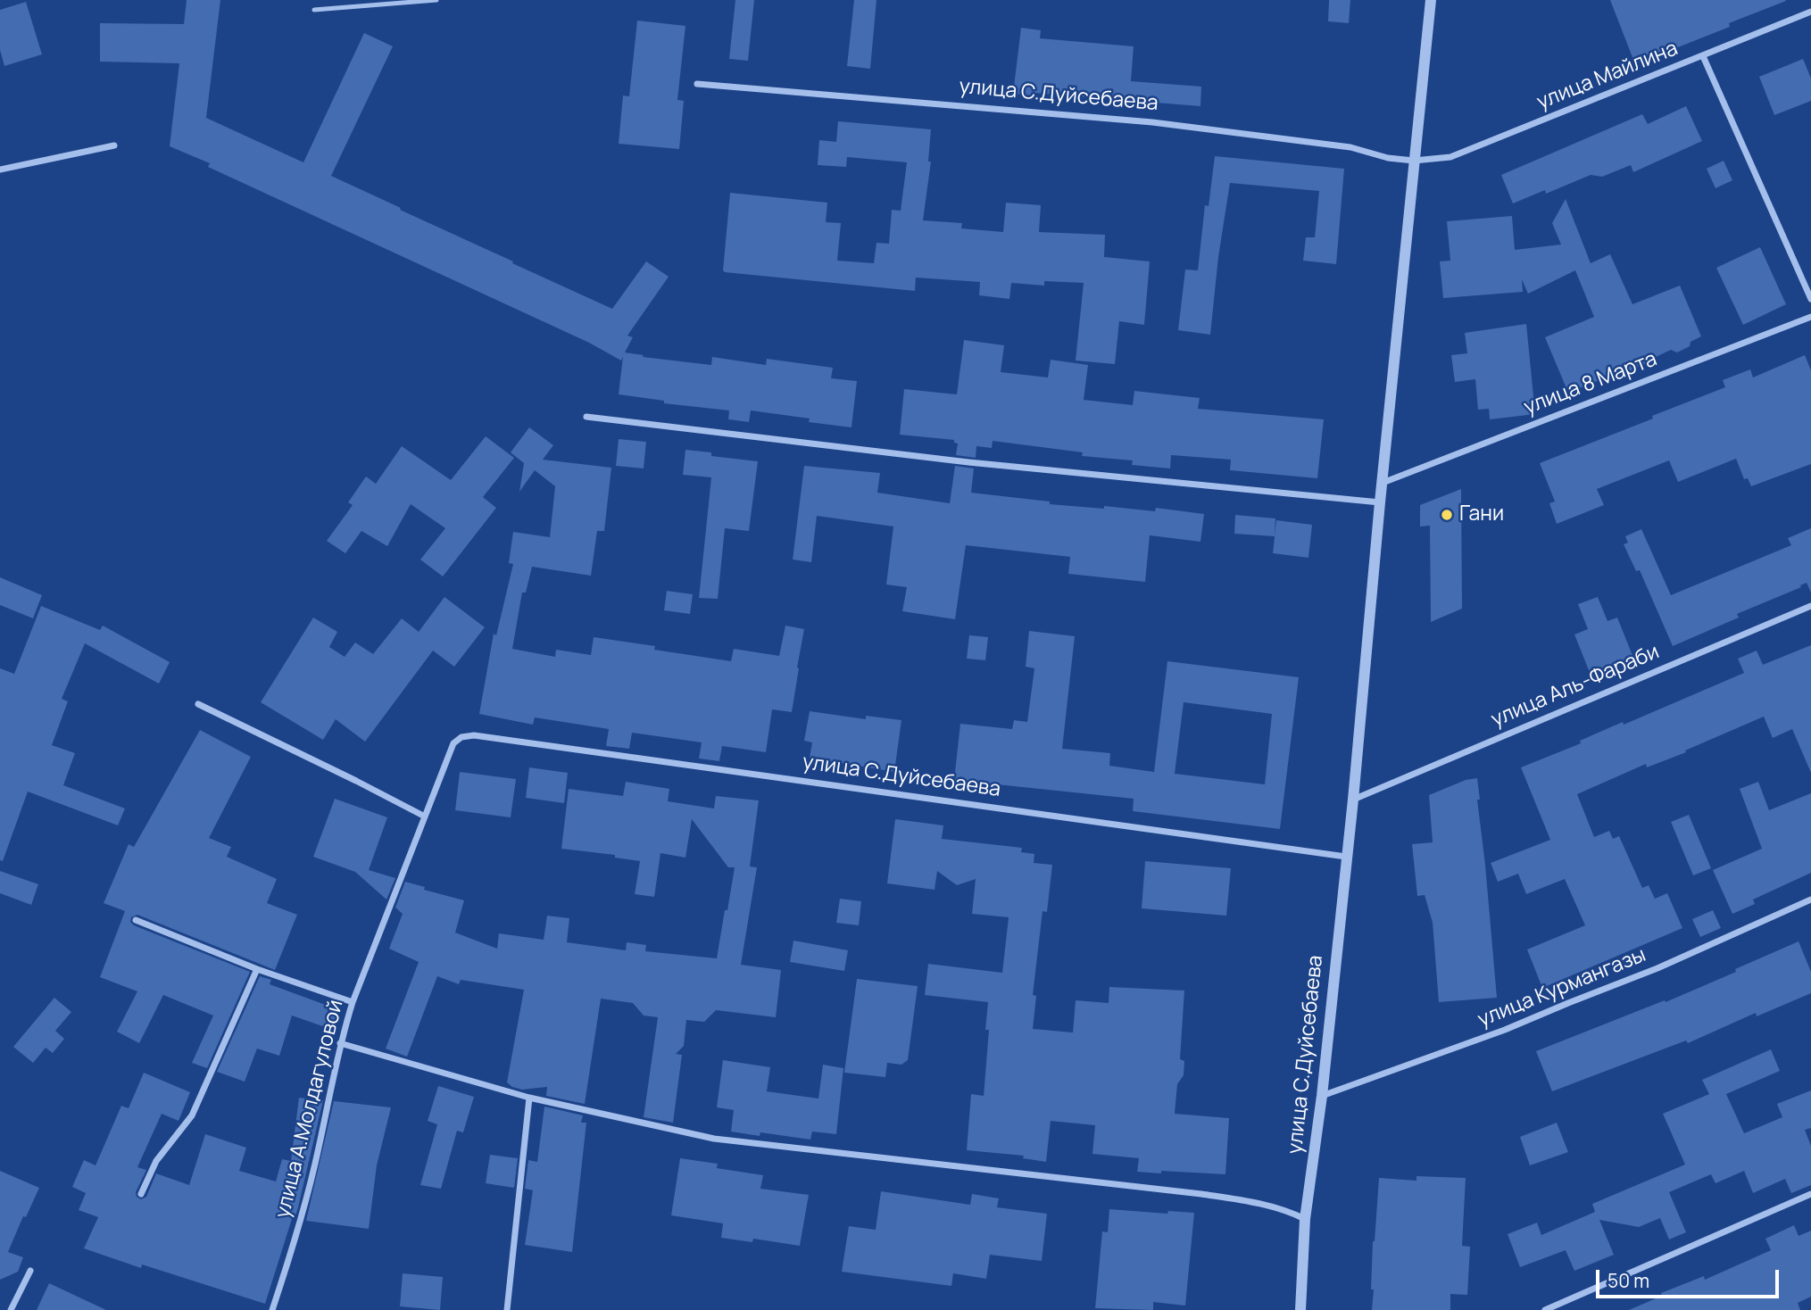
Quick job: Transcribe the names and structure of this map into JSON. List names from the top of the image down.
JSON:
{
  "streets": {
    "street": [
      "улица Майлина",
      "улица С.Дуйсебаева",
      "улица 8 Марта",
      "улица Аль-Фараби",
      "улица Курмангазы",
      "улица А.Молдагуловой"
    ]
  },
  "crossings": [
    ["улица Майлина", "улица С.Дуйсебаева"],
    ["улица С.Дуйсебаева", "улица 8 Марта"],
    ["улица С.Дуйсебаева", "улица Аль-Фараби"],
    ["улица С.Дуйсебаева", "улица Курмангазы"],
    ["улица С.Дуйсебаева", "улица А.Молдагуловой"]
  ],
  "places": ["Гани"],
  "scale_bar": "50 m"
}
